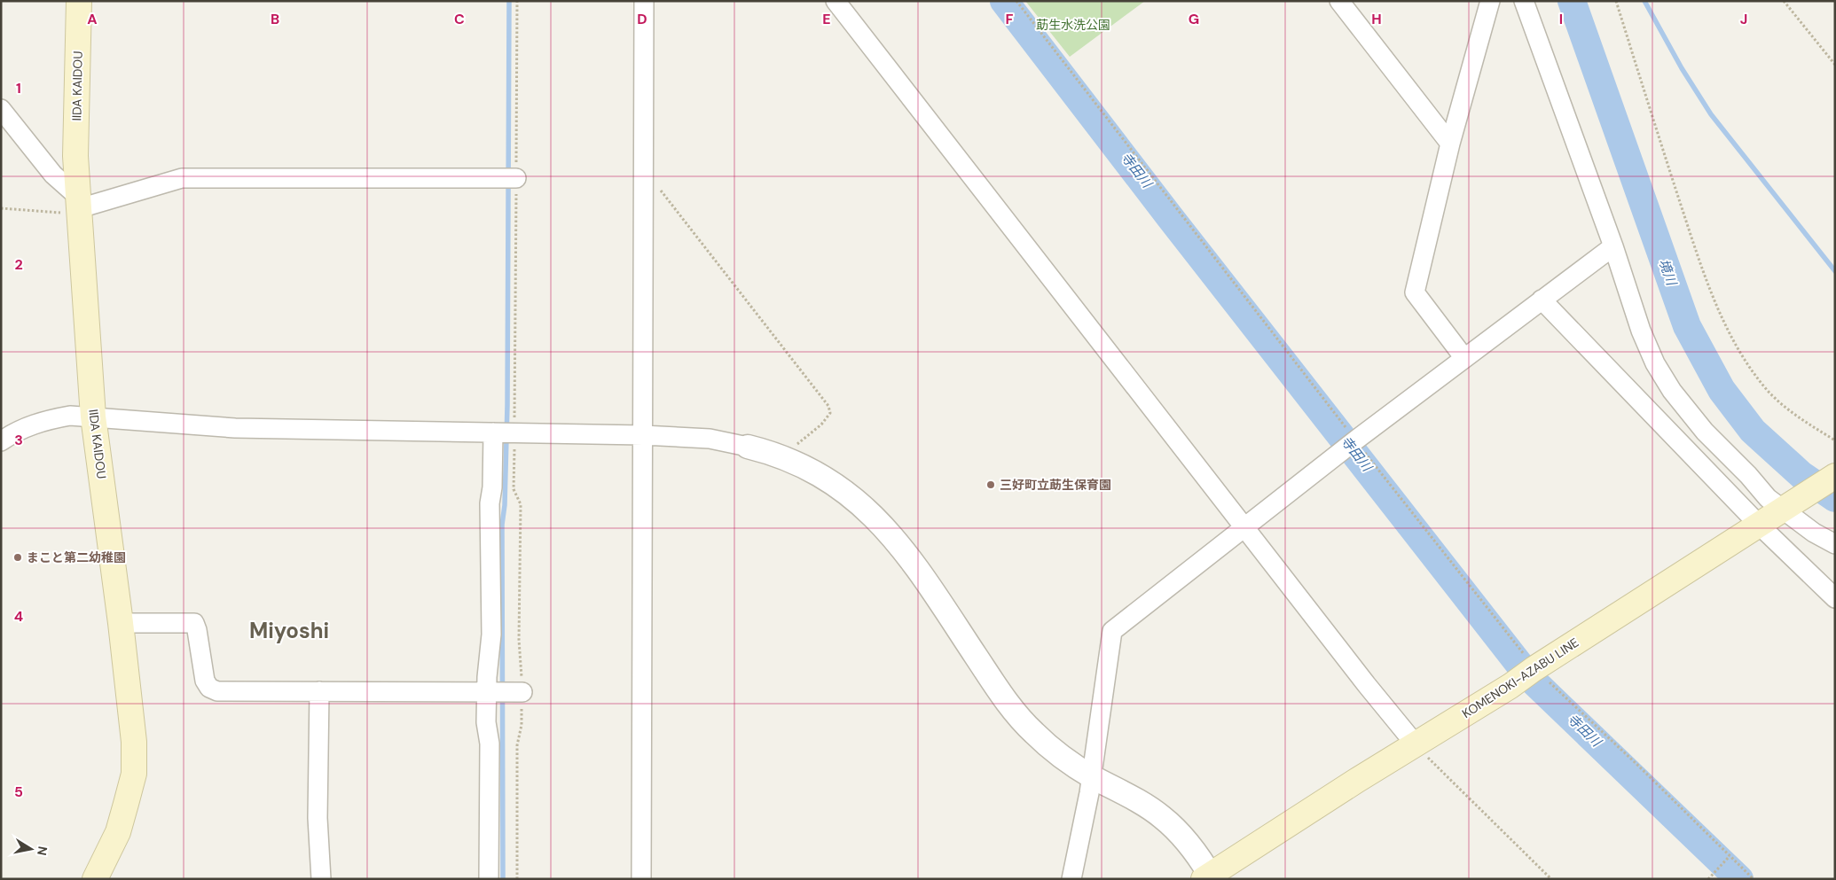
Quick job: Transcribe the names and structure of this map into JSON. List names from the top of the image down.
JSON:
{
  "streets": {
    "main road": ["IIDA KAIDOU", "KOMENOKI-AZABU LINE"]
  },
  "districts": ["Miyoshi"],
  "water": ["寺田川", "境川"],
  "parks": ["莇生水洗公園"],
  "places": ["三好町立莇生保育園", "まこと第二幼稚園"],
  "north": "right",
  "grid": {
    "columns": [
      "A",
      "B",
      "C",
      "D",
      "E",
      "F",
      "G",
      "H",
      "I",
      "J"
    ],
    "rows": [
      "1",
      "2",
      "3",
      "4",
      "5"
    ]
  }
}
